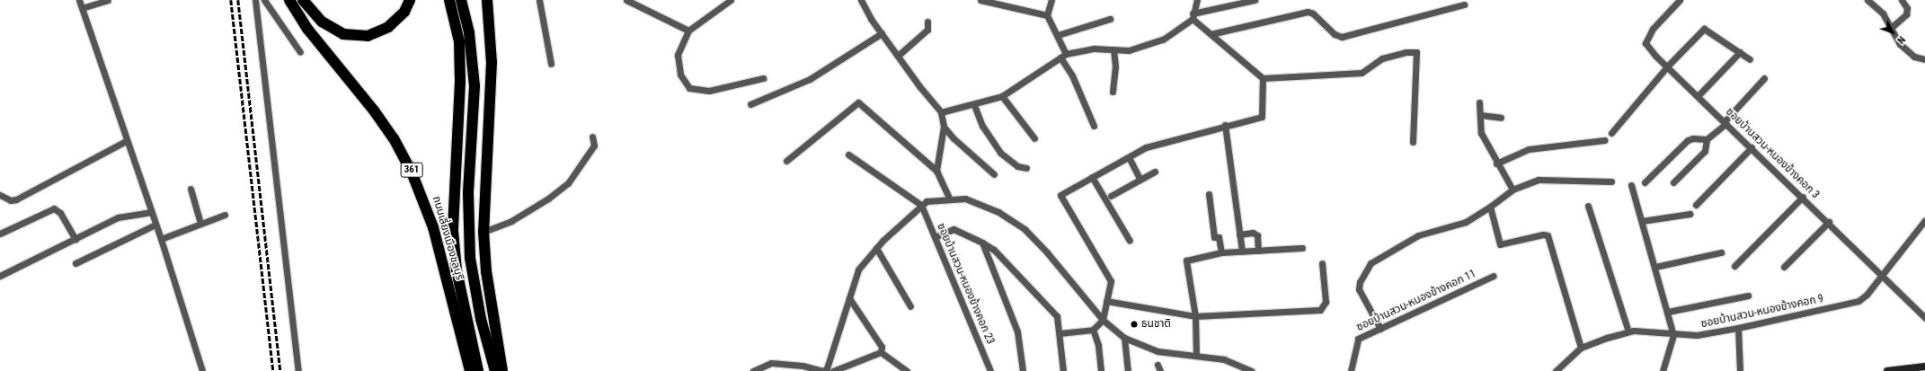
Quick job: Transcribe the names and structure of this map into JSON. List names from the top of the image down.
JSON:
{
  "streets": {
    "highway": ["361", "ถนนเลี่ยงเมืองชลบุรี"],
    "street": [
      "ซอยบ้านสวน-หนองข้างคอก 3",
      "ซอยบ้านสวน-หนองข้างคอก 23",
      "ซอยบ้านสวน-หนองข้างคอก 11",
      "ซอยบ้านสวน-หนองข้างคอก 9"
    ]
  },
  "crossings": [
    ["ซอยบ้านสวน-หนองข้างคอก 3", "ซอยบ้านสวน-หนองข้างคอก 9"]
  ],
  "places": ["ธนชาติ"],
  "north": "bottom right"
}
